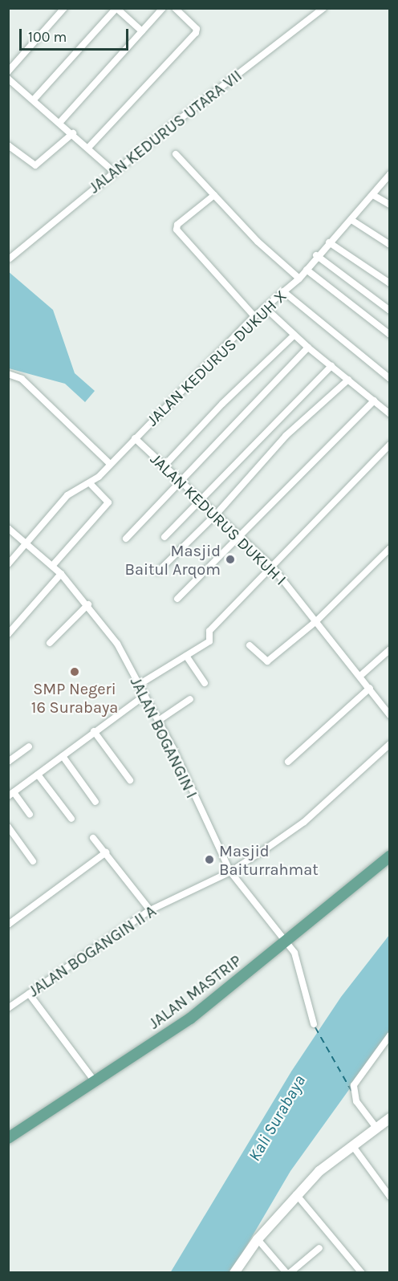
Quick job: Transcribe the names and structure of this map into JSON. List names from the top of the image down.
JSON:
{
  "streets": {
    "main road": ["JALAN MASTRIP"],
    "street": [
      "JALAN KEDURUS UTARA VII",
      "JALAN KEDURUS DUKUH X",
      "JALAN KEDURUS DUKUH I",
      "JALAN BOGANGIN I",
      "JALAN BOGANGIN II A"
    ]
  },
  "crossings": [
    ["JALAN KEDURUS DUKUH X", "JALAN KEDURUS DUKUH I"],
    ["JALAN BOGANGIN I", "JALAN BOGANGIN II A"],
    ["JALAN BOGANGIN I", "JALAN MASTRIP"]
  ],
  "water": ["Kali Surabaya"],
  "places": ["Masjid Baitul Arqom", "SMP Negeri 16 Surabaya", "Masjid Baiturrahmat"],
  "scale_bar": "100 m"
}
